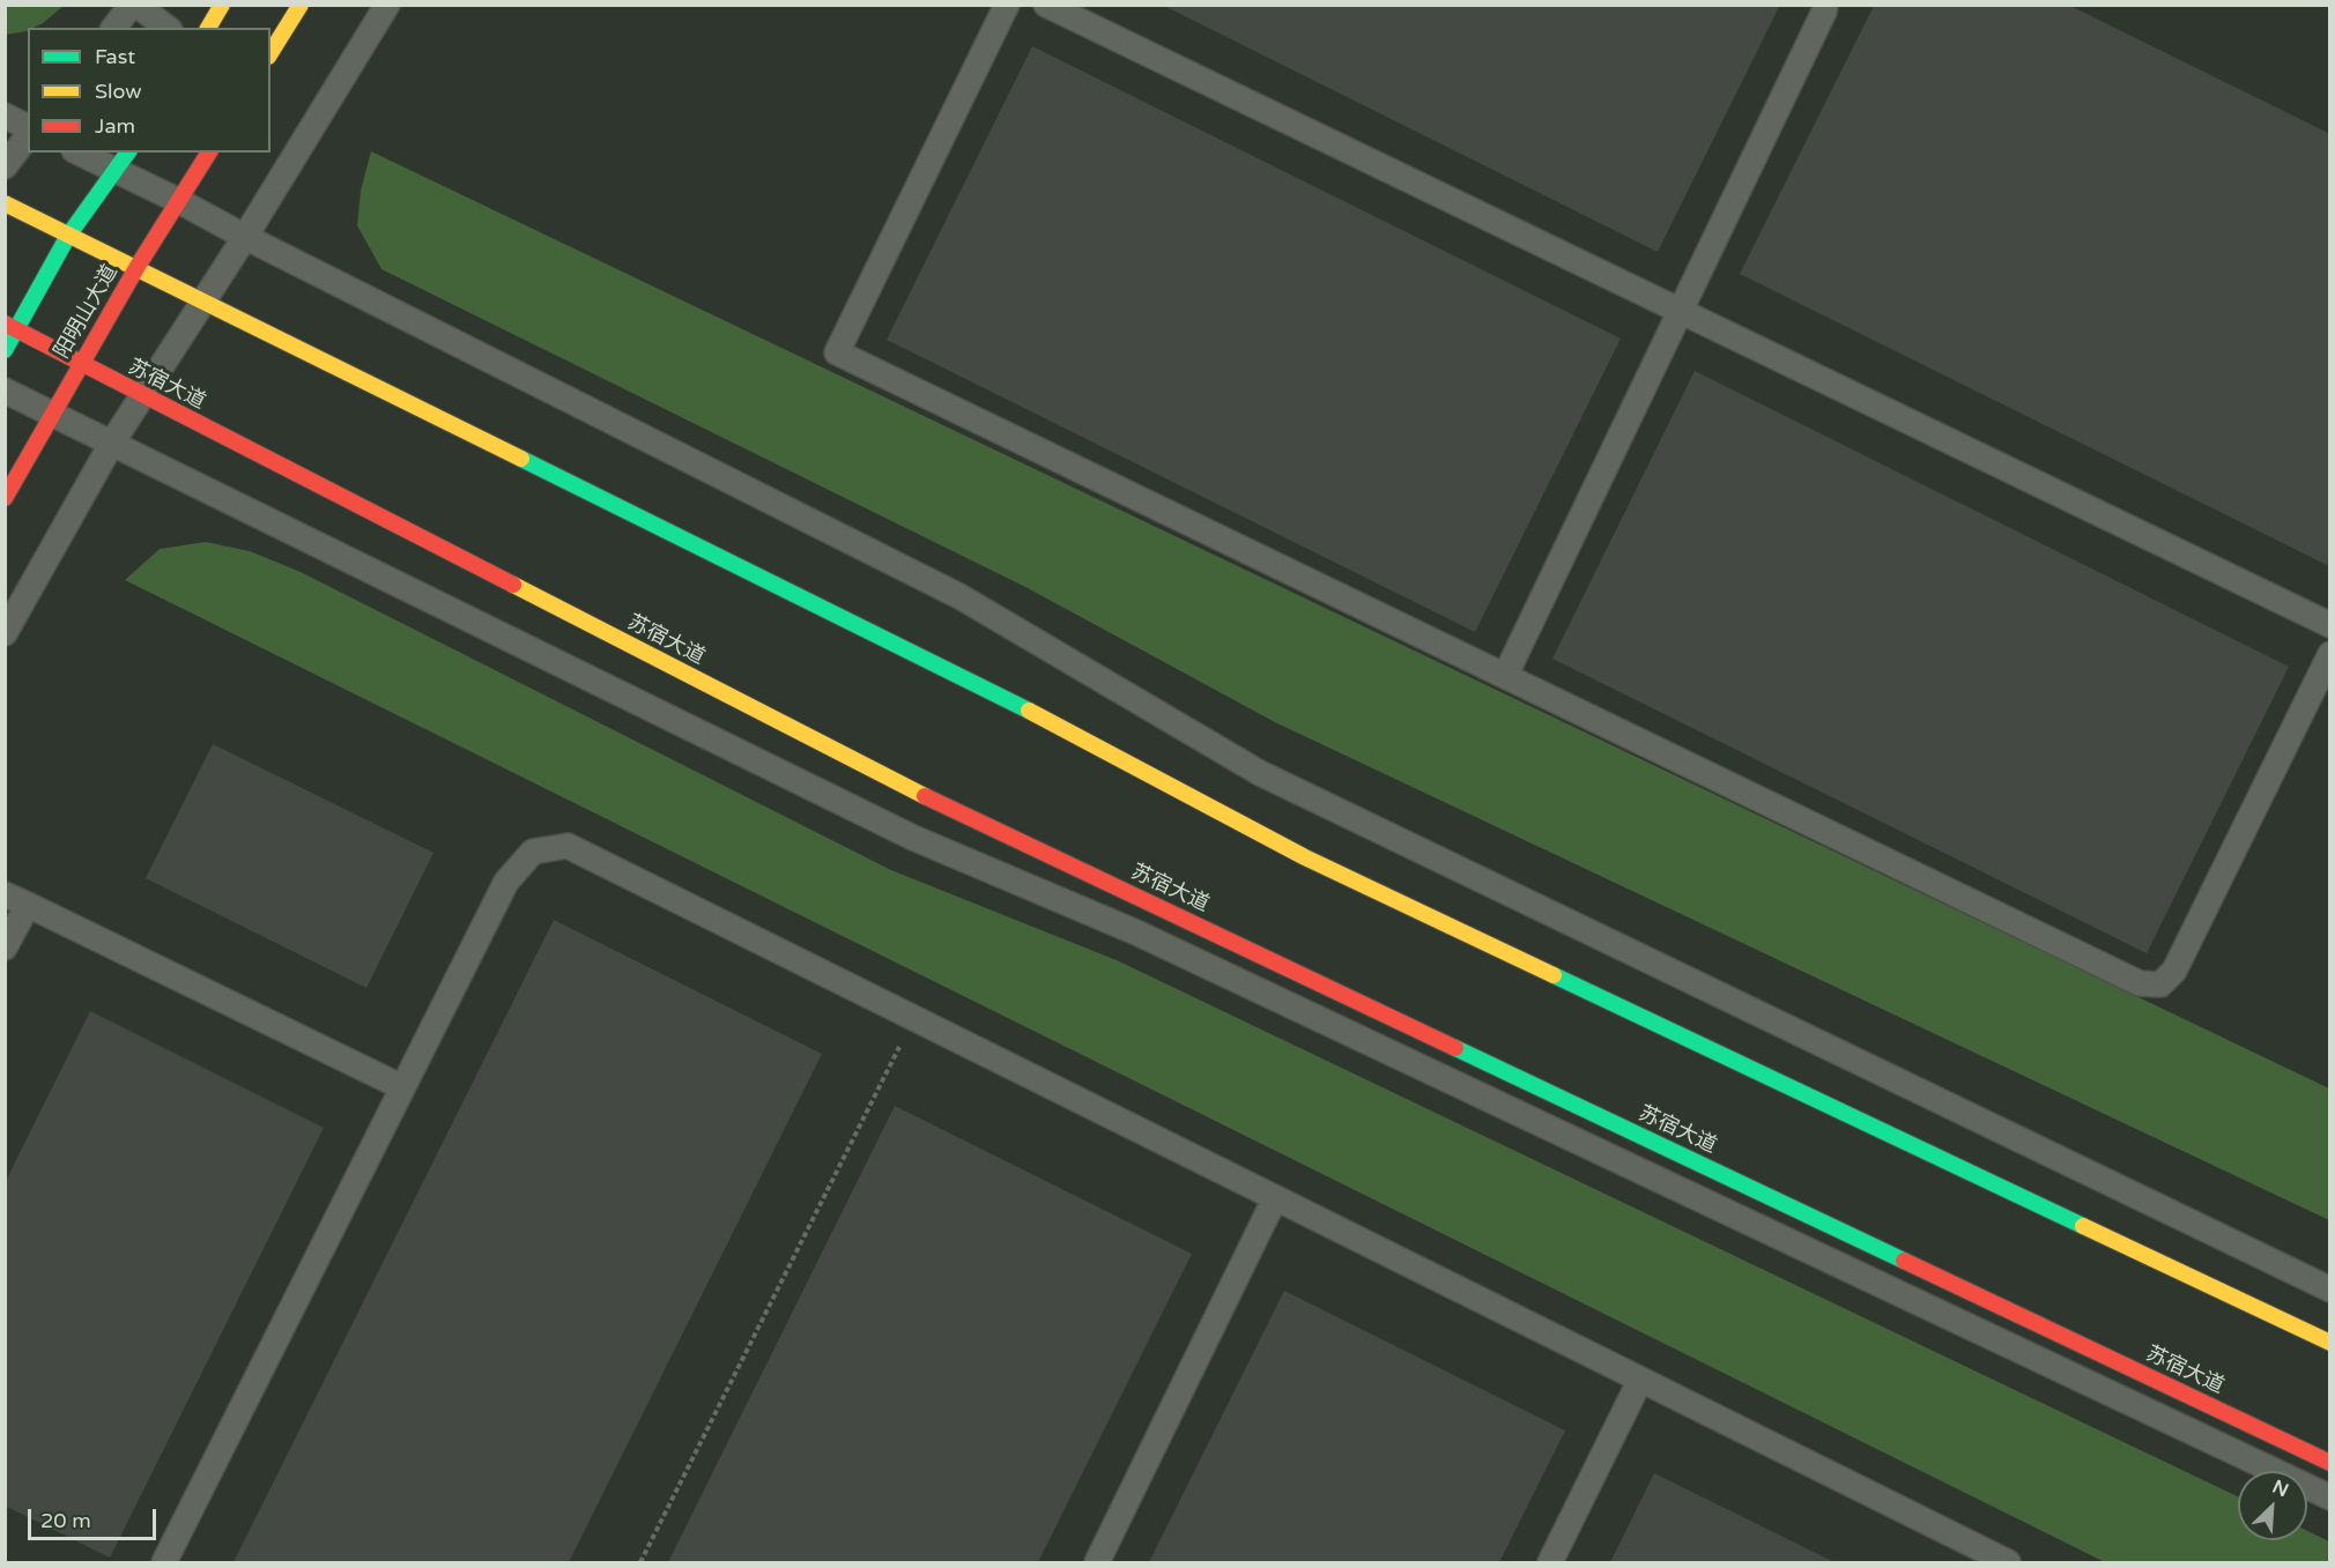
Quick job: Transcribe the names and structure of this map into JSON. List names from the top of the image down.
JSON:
{
  "streets": {
    "main road": ["阳明山大道", "苏宿大道"]
  },
  "crossings": [
    ["阳明山大道", "苏宿大道"]
  ],
  "legend": ["Fast", "Slow", "Jam"],
  "scale_bar": "20 m",
  "north": "top right"
}
